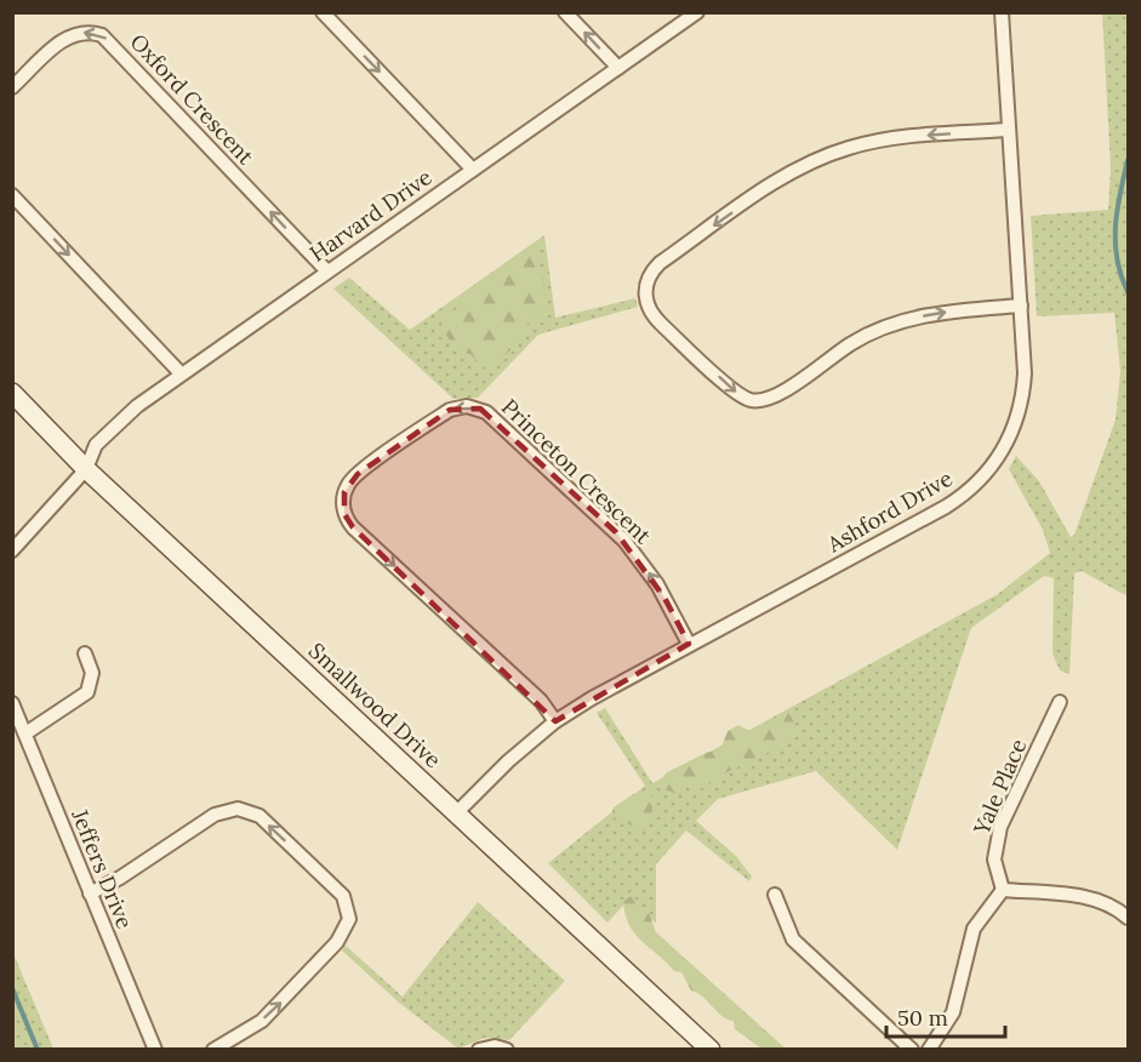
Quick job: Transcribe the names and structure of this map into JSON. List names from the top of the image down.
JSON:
{
  "streets": {
    "street": [
      "Oxford Crescent",
      "Harvard Drive",
      "Princeton Crescent",
      "Ashford Drive",
      "Smallwood Drive",
      "Yale Place",
      "Jeffers Drive"
    ]
  },
  "crossings": [
    ["Oxford Crescent", "Harvard Drive"],
    ["Harvard Drive", "Smallwood Drive"],
    ["Princeton Crescent", "Ashford Drive"],
    ["Ashford Drive", "Smallwood Drive"]
  ],
  "one_way": ["Oxford Crescent"],
  "scale_bar": "50 m"
}
